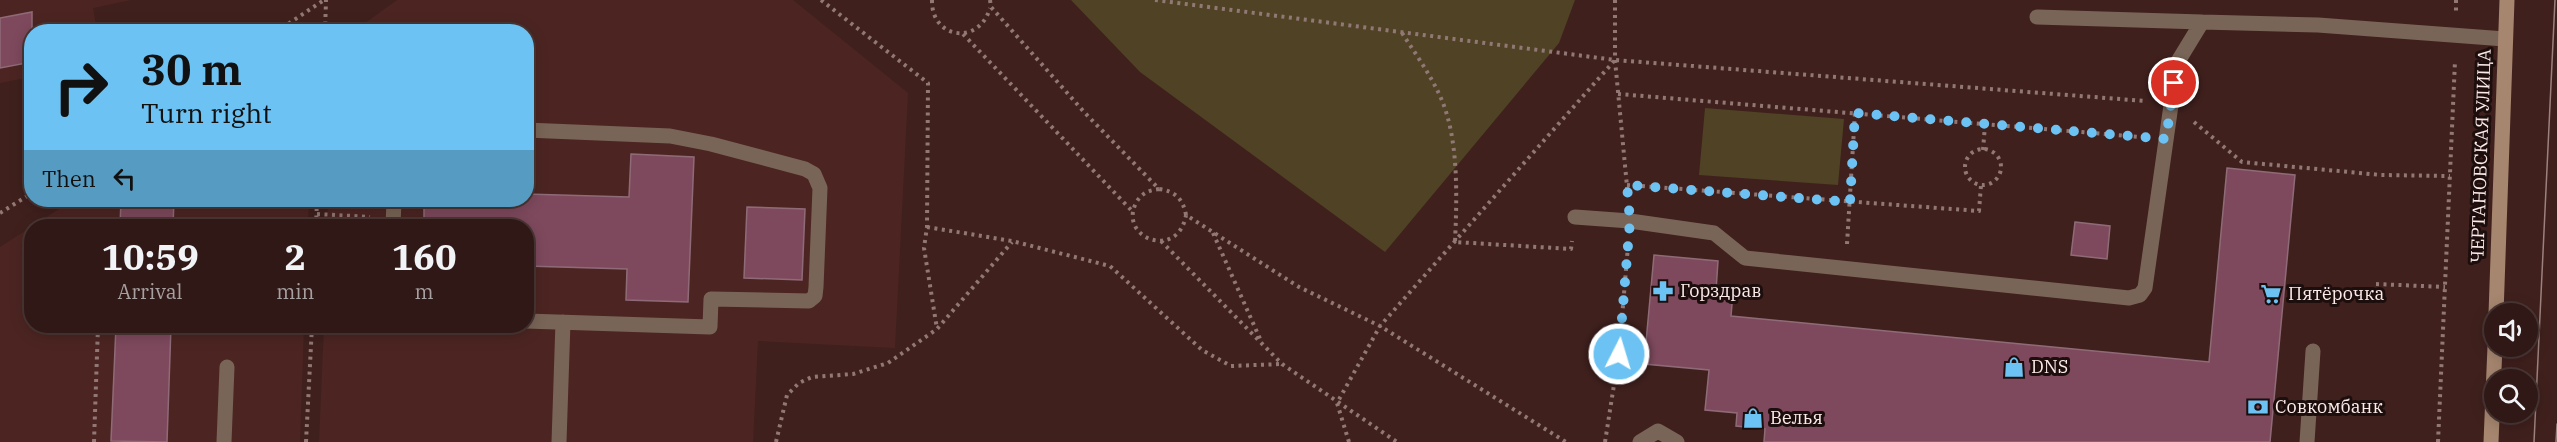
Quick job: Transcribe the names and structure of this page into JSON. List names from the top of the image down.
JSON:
{
  "streets": {
    "main road": ["ЧЕРТАНОВСКАЯ УЛИЦА"]
  },
  "places": {
    "pharmacy": ["Горздрав"],
    "supermarket": ["Пятёрочка"],
    "shop": ["DNS", "Велья"],
    "bank": ["Совкомбанк"]
  },
  "page": {
    "turn": ["30 m", "Turn right"],
    "then": "Then",
    "eta": [
      "10:59",
      "Arrival",
      "2",
      "min",
      "160",
      "m"
    ]
  }
}
